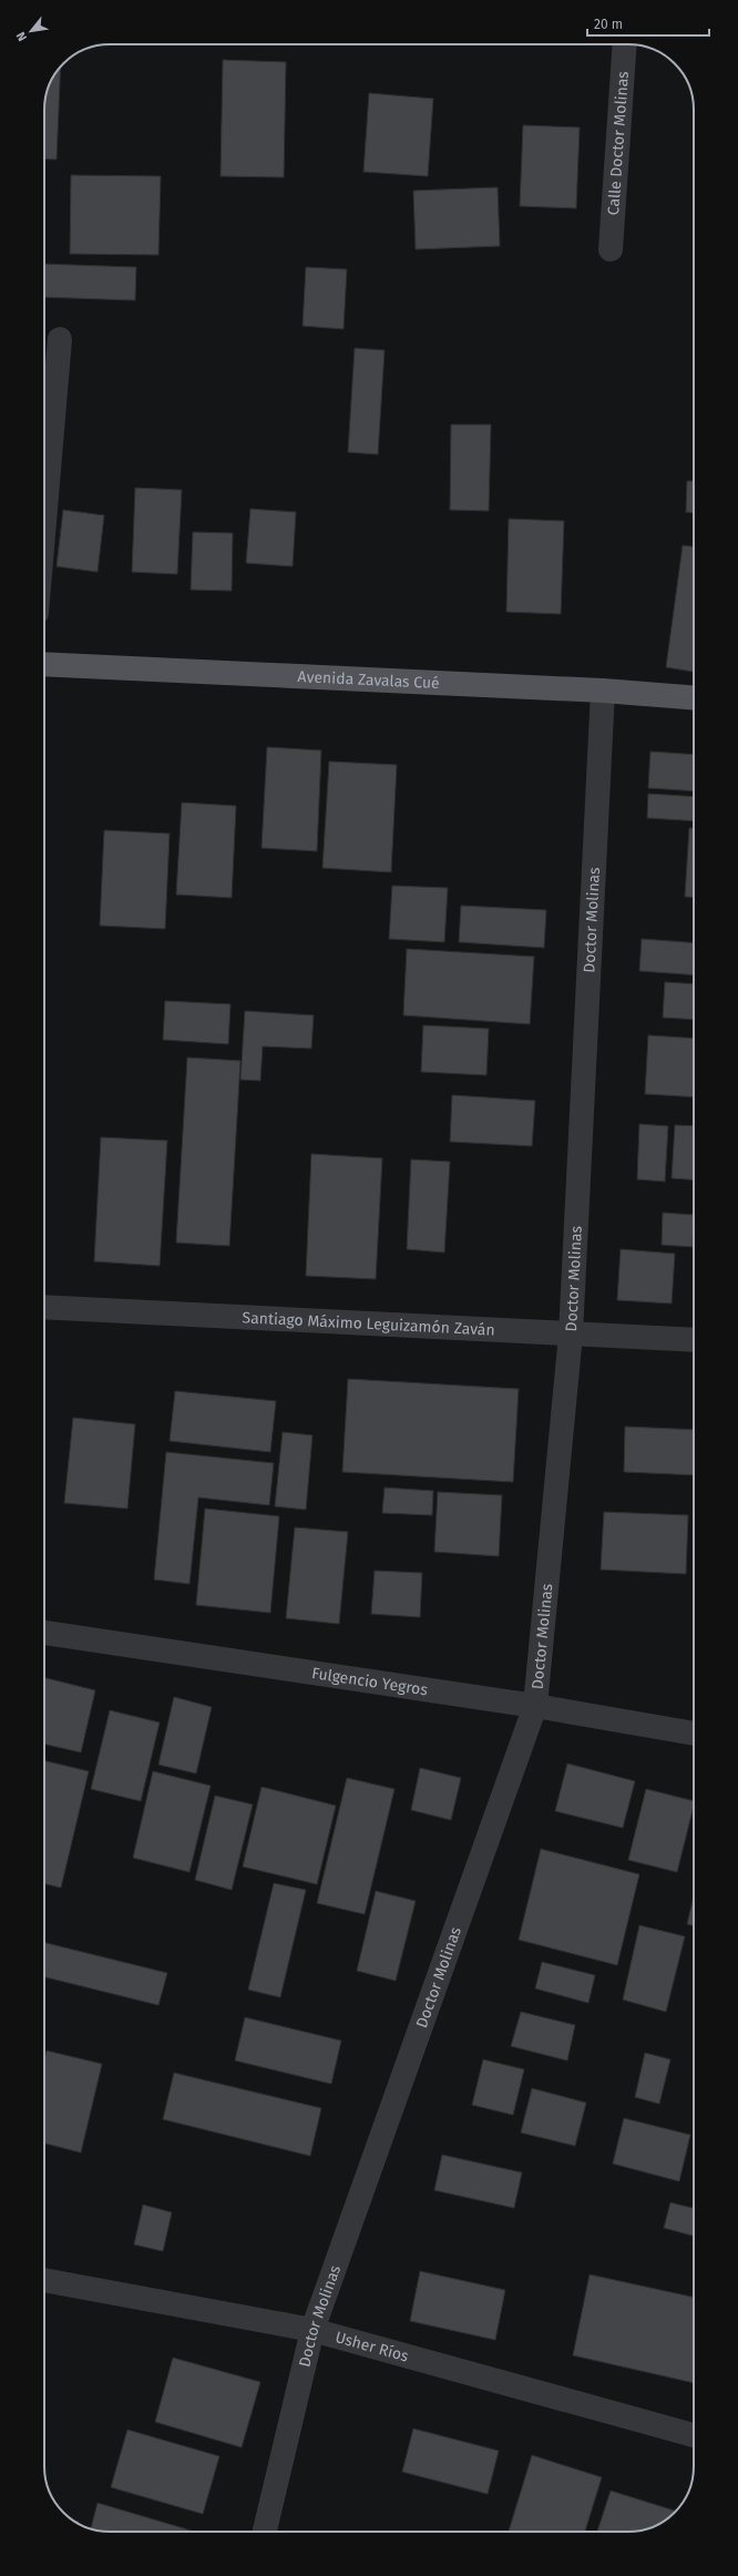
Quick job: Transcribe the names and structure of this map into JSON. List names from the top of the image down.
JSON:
{
  "streets": {
    "main road": ["Avenida Zavalas Cué"],
    "street": [
      "Calle Doctor Molinas",
      "Doctor Molinas",
      "Santiago Máximo Leguizamón Zaván",
      "Fulgencio Yegros",
      "Usher Ríos"
    ]
  },
  "crossings": [
    ["Avenida Zavalas Cué", "Doctor Molinas"],
    ["Doctor Molinas", "Santiago Máximo Leguizamón Zaván"],
    ["Doctor Molinas", "Fulgencio Yegros"],
    ["Doctor Molinas", "Usher Ríos"]
  ],
  "scale_bar": "20 m",
  "north": "bottom left"
}
